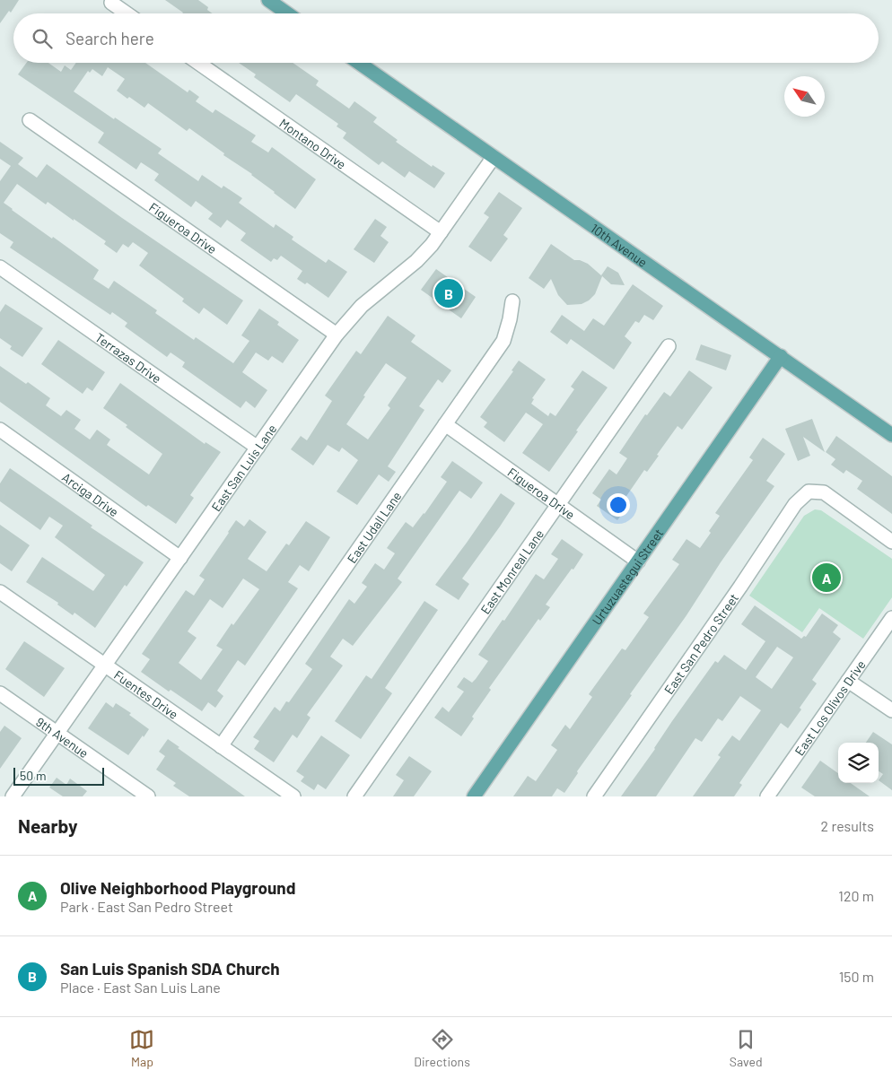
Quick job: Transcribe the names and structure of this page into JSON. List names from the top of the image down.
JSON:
{
  "streets": {
    "main road": ["10th Avenue", "Urtuzuastegui Street"],
    "street": [
      "Montano Drive",
      "Figueroa Drive",
      "Terrazas Drive",
      "East San Luis Lane",
      "Arciga Drive",
      "East Udall Lane",
      "East Monreal Lane",
      "East San Pedro Street",
      "Fuentes Drive",
      "East Los Olivos Drive",
      "9th Avenue"
    ]
  },
  "crossings": [
    ["Montano Drive", "East San Luis Lane"],
    ["Figueroa Drive", "East San Luis Lane"],
    ["Figueroa Drive", "East Udall Lane"],
    ["Figueroa Drive", "East Monreal Lane"],
    ["Figueroa Drive", "Urtuzuastegui Street"],
    ["10th Avenue", "East San Luis Lane"],
    ["10th Avenue", "Urtuzuastegui Street"],
    ["Terrazas Drive", "East San Luis Lane"],
    ["East San Luis Lane", "Arciga Drive"],
    ["East San Luis Lane", "Fuentes Drive"],
    ["East San Luis Lane", "9th Avenue"],
    ["East Udall Lane", "Fuentes Drive"]
  ],
  "scale_bar": "50 m",
  "north": "top left",
  "page": {
    "search": "Search here",
    "pins": ["B", "A"],
    "scale": "50 m",
    "heading": ["Nearby", "2 results"],
    "list": [
      {
        "mark": "A",
        "name": "Olive Neighborhood Playground",
        "note": "Park · East San Pedro Street",
        "value": "120 m"
      },
      {
        "mark": "B",
        "name": "San Luis Spanish SDA Church",
        "note": "Place · East San Luis Lane",
        "value": "150 m"
      }
    ],
    "nav": ["Map", "Directions", "Saved"]
  }
}
